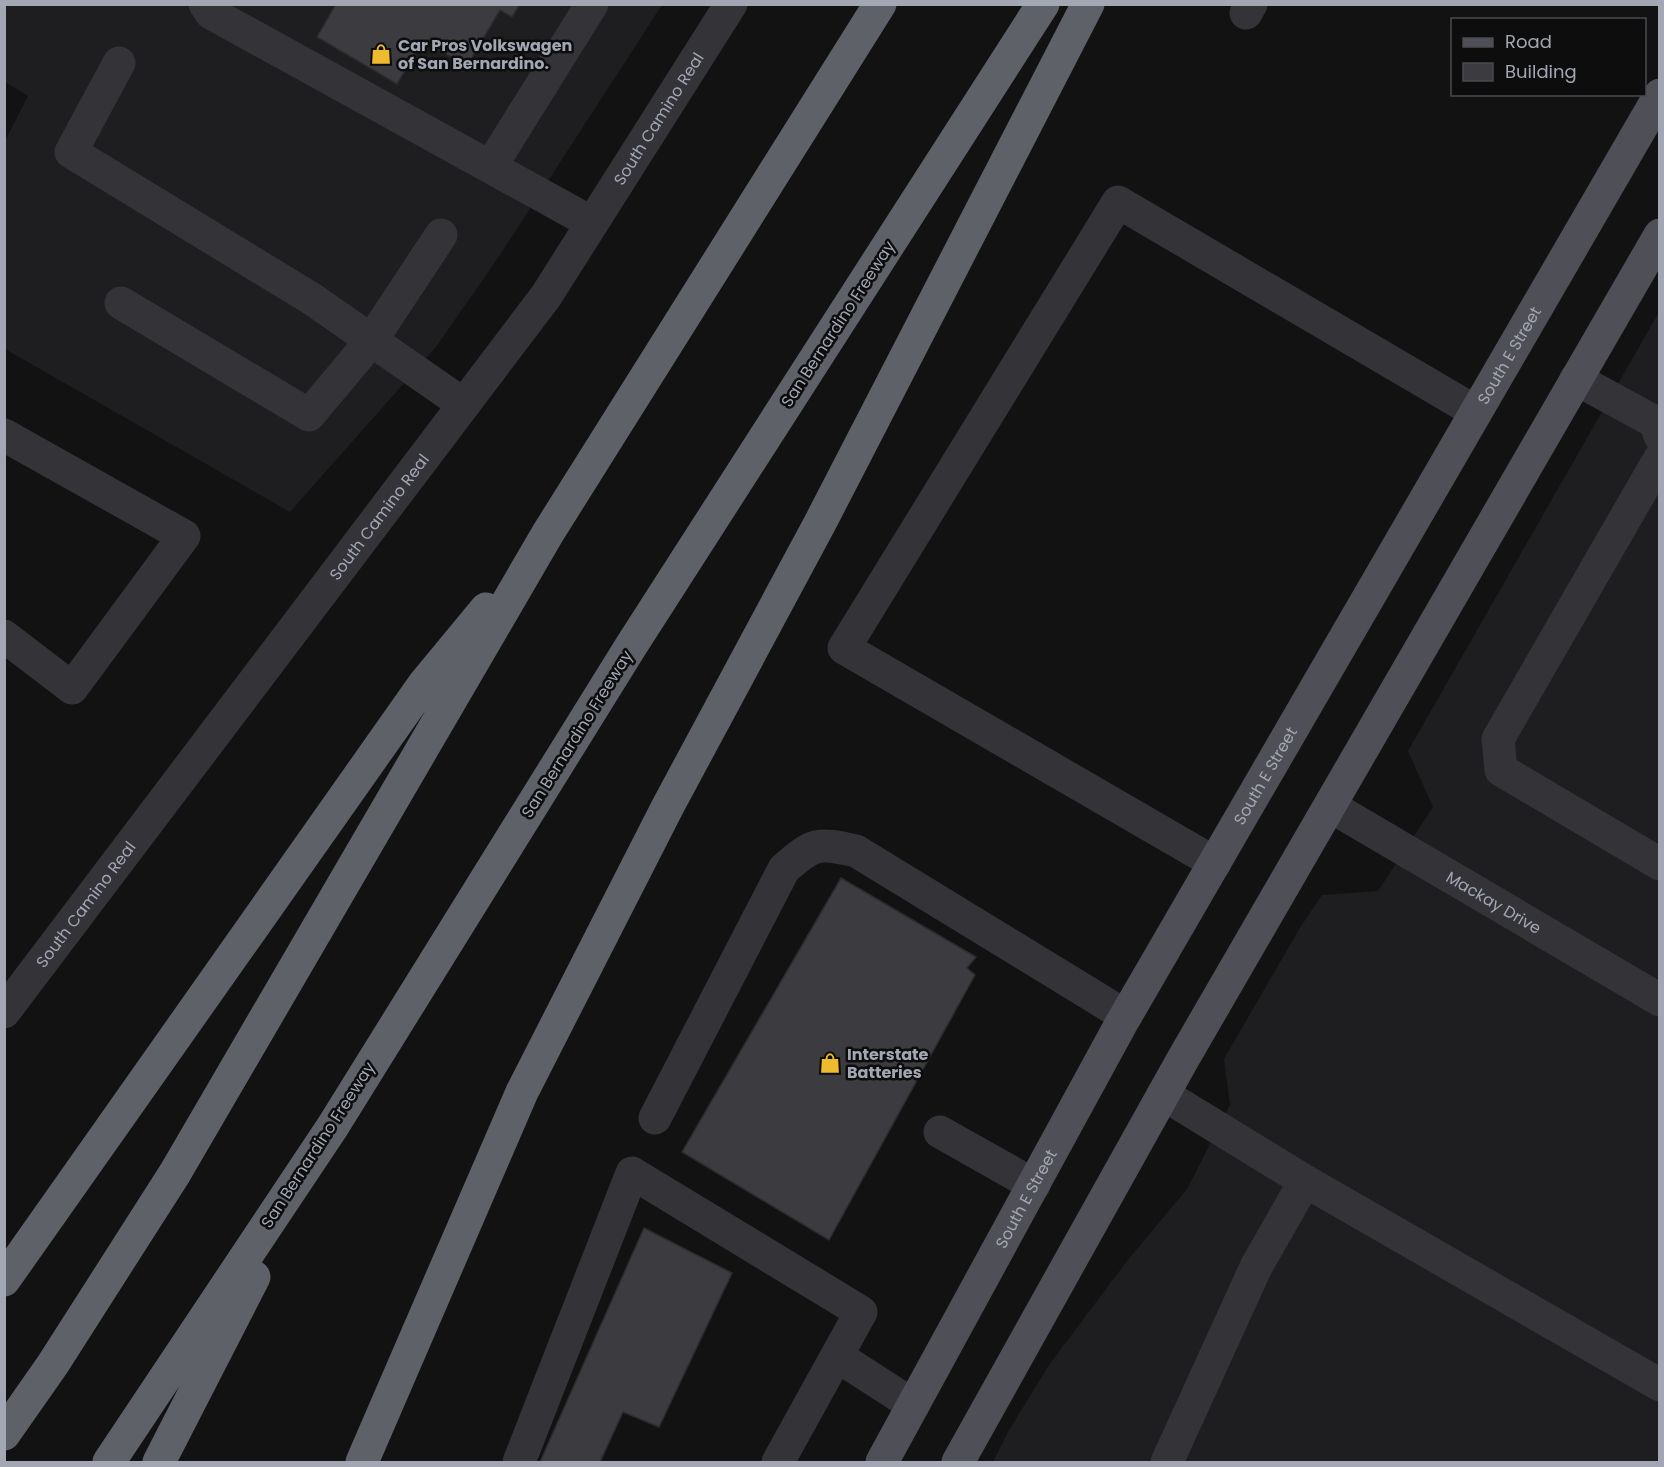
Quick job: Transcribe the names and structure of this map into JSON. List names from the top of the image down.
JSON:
{
  "streets": {
    "highway": ["San Bernardino Freeway"],
    "main road": ["South E Street"],
    "street": ["South Camino Real", "Mackay Drive"]
  },
  "places": {
    "shop": ["Car Pros Volkswagen of San Bernardino.", "Interstate Batteries"]
  },
  "legend": ["Road", "Building"]
}
